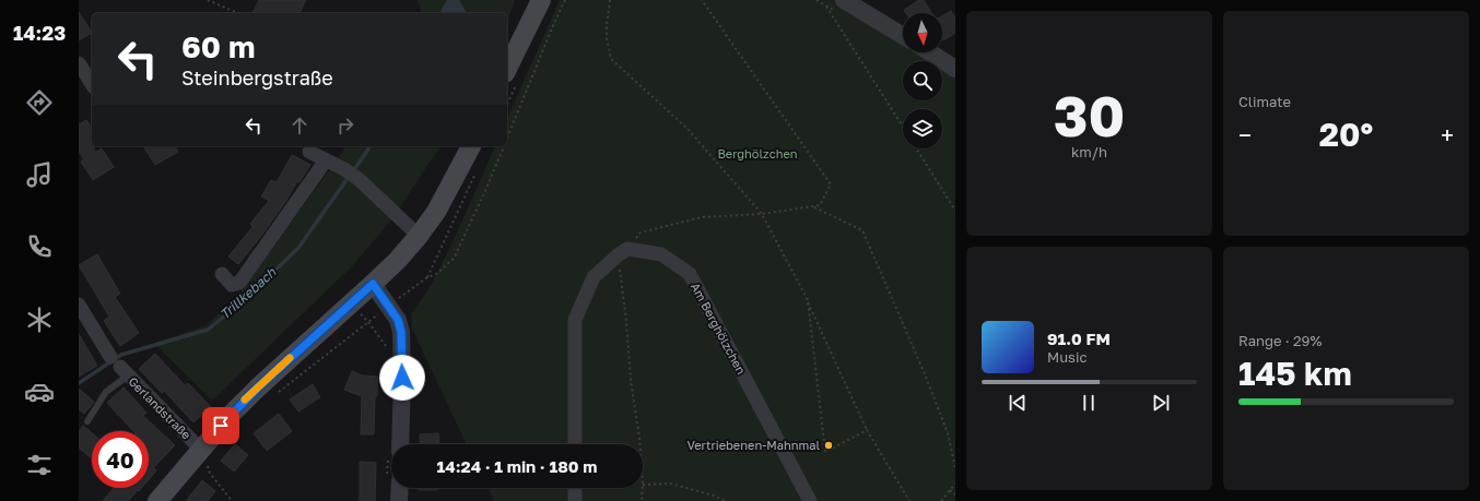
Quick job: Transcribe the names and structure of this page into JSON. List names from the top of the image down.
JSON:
{
  "streets": {
    "street": ["Am Berghölzchen", "Gerlandstraße"]
  },
  "water": ["Trillkebach"],
  "parks": ["Berghölzchen"],
  "places": ["Vertriebenen-Mahnmal"],
  "north": "bottom",
  "page": {
    "tabs": "14:23",
    "tile": [
      ["30", "km/h"],
      "Climate",
      ["Range · 29%", "145 km"]
    ],
    "turn": ["60 m", "Steinbergstraße"],
    "heat": ["−", "20°", "+"],
    "song": ["91.0 FM", "Music"],
    "limit": "40",
    "trip": "14:24 · 1 min · 180 m"
  }
}
